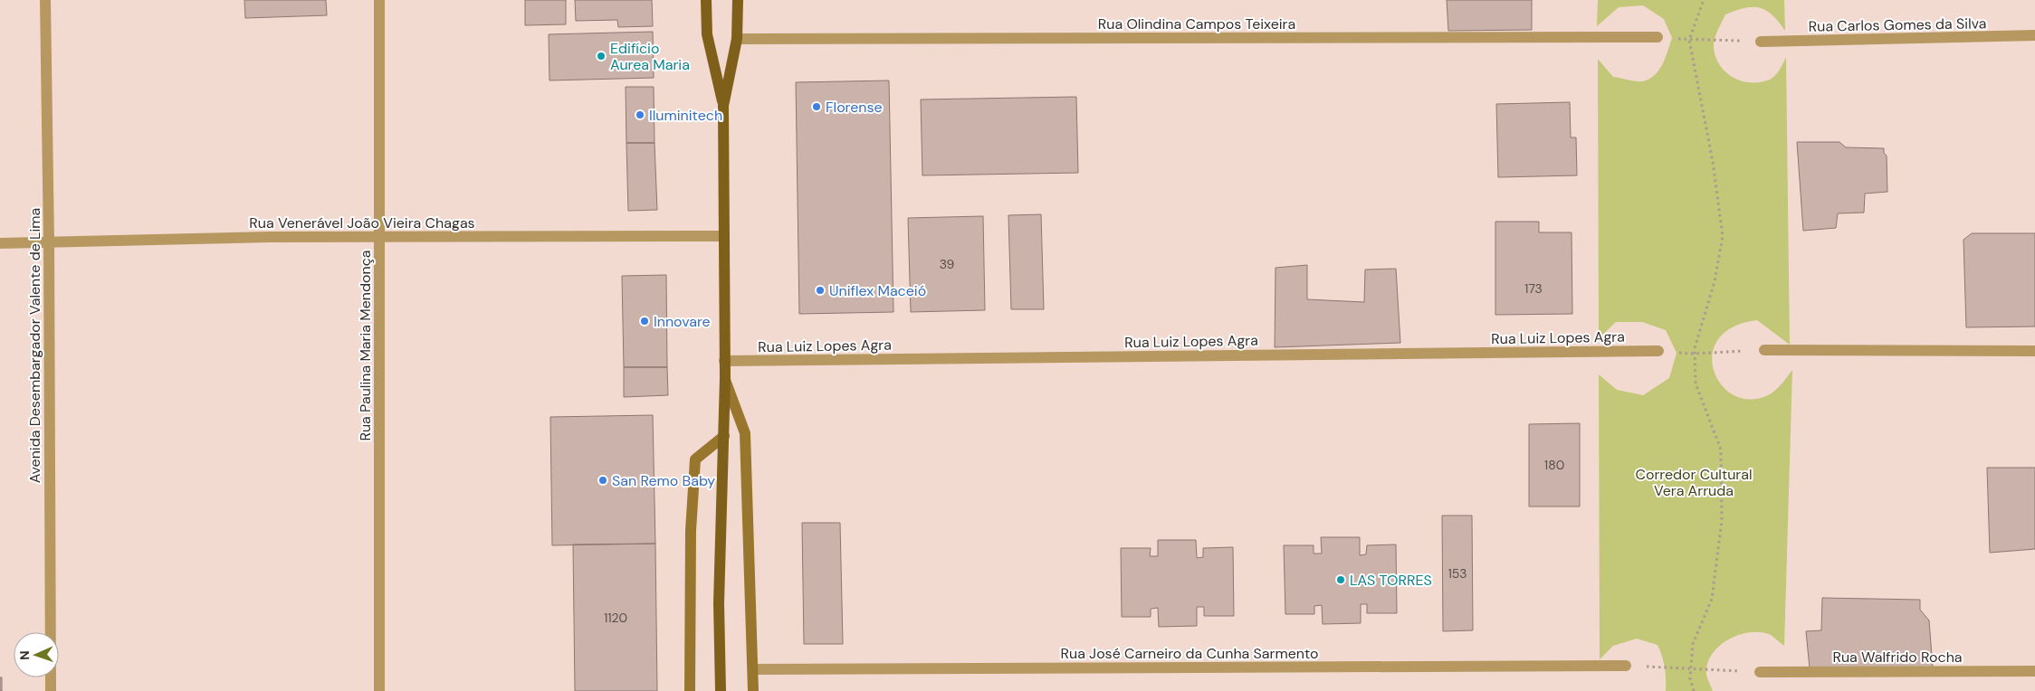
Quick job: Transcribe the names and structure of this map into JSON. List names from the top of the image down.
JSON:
{
  "streets": {
    "street": [
      "Rua Olindina Campos Teixeira",
      "Rua Carlos Gomes da Silva",
      "Rua Venerável João Vieira Chagas",
      "Rua Luiz Lopes Agra",
      "Avenida Desembargador Valente de Lima",
      "Rua Paulina Maria Mendonça",
      "Rua José Carneiro da Cunha Sarmento",
      "Rua Walfrido Rocha"
    ]
  },
  "crossings": [
    ["Rua Venerável João Vieira Chagas", "Avenida Desembargador Valente de Lima"],
    ["Rua Venerável João Vieira Chagas", "Rua Paulina Maria Mendonça"]
  ],
  "parks": ["Corredor Cultural Vera Arruda"],
  "places": [
    "Edifício Aurea Maria",
    "Florense",
    "Iluminitech",
    "Uniflex Maceió",
    "Innovare",
    "San Remo Baby",
    "LAS TORRES"
  ],
  "house_numbers": [
    "39",
    "173",
    "180",
    "153",
    "1120"
  ],
  "north": "left"
}
